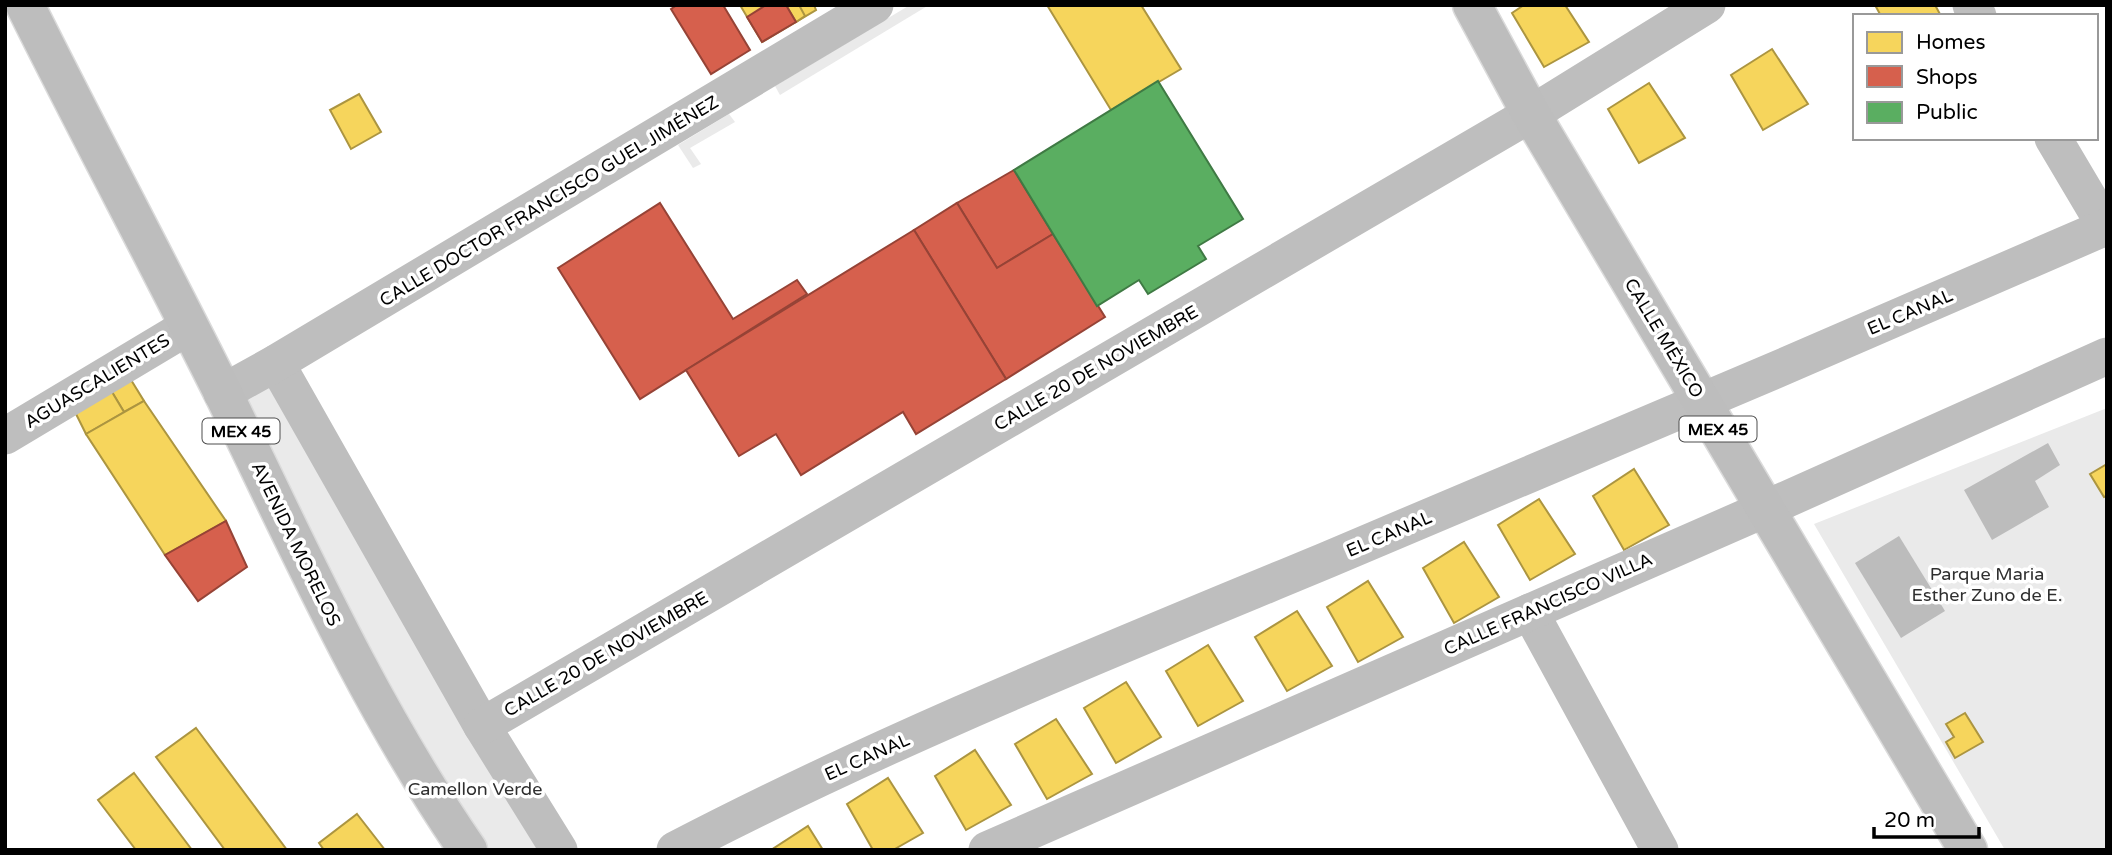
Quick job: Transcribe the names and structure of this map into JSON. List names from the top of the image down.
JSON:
{
  "streets": {
    "main road": ["CALLE MÉXICO", "MEX 45", "AVENIDA MORELOS"],
    "street": [
      "CALLE DOCTOR FRANCISCO GUEL JIMÉNEZ",
      "EL CANAL",
      "CALLE 20 DE NOVIEMBRE",
      "AGUASCALIENTES",
      "CALLE FRANCISCO VILLA"
    ]
  },
  "crossings": [
    ["CALLE DOCTOR FRANCISCO GUEL JIMÉNEZ", "AVENIDA MORELOS"],
    ["EL CANAL", "CALLE MÉXICO"],
    ["CALLE MÉXICO", "CALLE 20 DE NOVIEMBRE"],
    ["CALLE MÉXICO", "CALLE FRANCISCO VILLA"],
    ["AGUASCALIENTES", "AVENIDA MORELOS"]
  ],
  "parks": ["Parque Maria Esther Zuno de E.", "Camellon Verde"],
  "legend": ["Homes", "Shops", "Public"],
  "scale_bar": "20 m"
}
